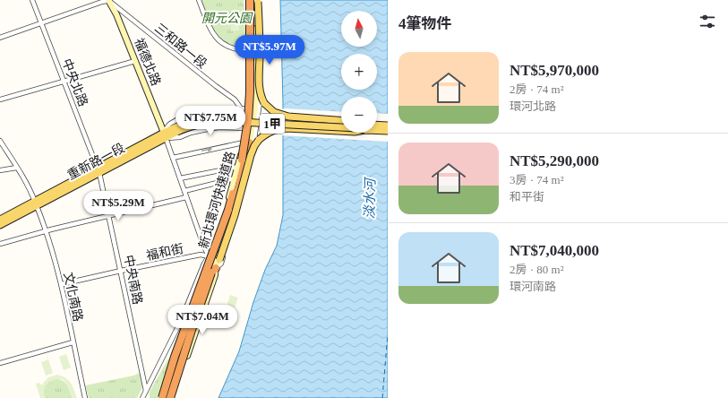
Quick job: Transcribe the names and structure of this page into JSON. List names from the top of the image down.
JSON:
{
  "streets": {
    "highway": ["新北環河快速道路"],
    "main road": ["1甲", "重新路一段"],
    "street": [
      "三和路一段",
      "福德北路",
      "中央北路",
      "福和街",
      "中央南路",
      "文化南路"
    ]
  },
  "crossings": [
    ["三和路一段", "福德北路"],
    ["三和路一段", "重新路一段"],
    ["福德北路", "重新路一段"],
    ["中央北路", "重新路一段"],
    ["中央北路", "中央南路"],
    ["1甲", "重新路一段"],
    ["1甲", "文化南路"],
    ["重新路一段", "中央南路"],
    ["重新路一段", "文化南路"],
    ["福和街", "中央南路"],
    ["福和街", "文化南路"]
  ],
  "water": ["淡水河"],
  "parks": ["開元公園"],
  "north": "top",
  "page": {
    "heading": "4筆物件",
    "map_buttons": ["+", "−"],
    "price": [
      "NT$5.97M",
      "NT$7.75M",
      "NT$5.29M",
      "NT$7.04M"
    ],
    "list": [
      {
        "name": "NT$5,970,000",
        "note": "2房 · 74 m² · 環河北路"
      },
      {
        "name": "NT$5,290,000",
        "note": "3房 · 74 m² · 和平街"
      },
      {
        "name": "NT$7,040,000",
        "note": "2房 · 80 m² · 環河南路"
      }
    ]
  }
}
